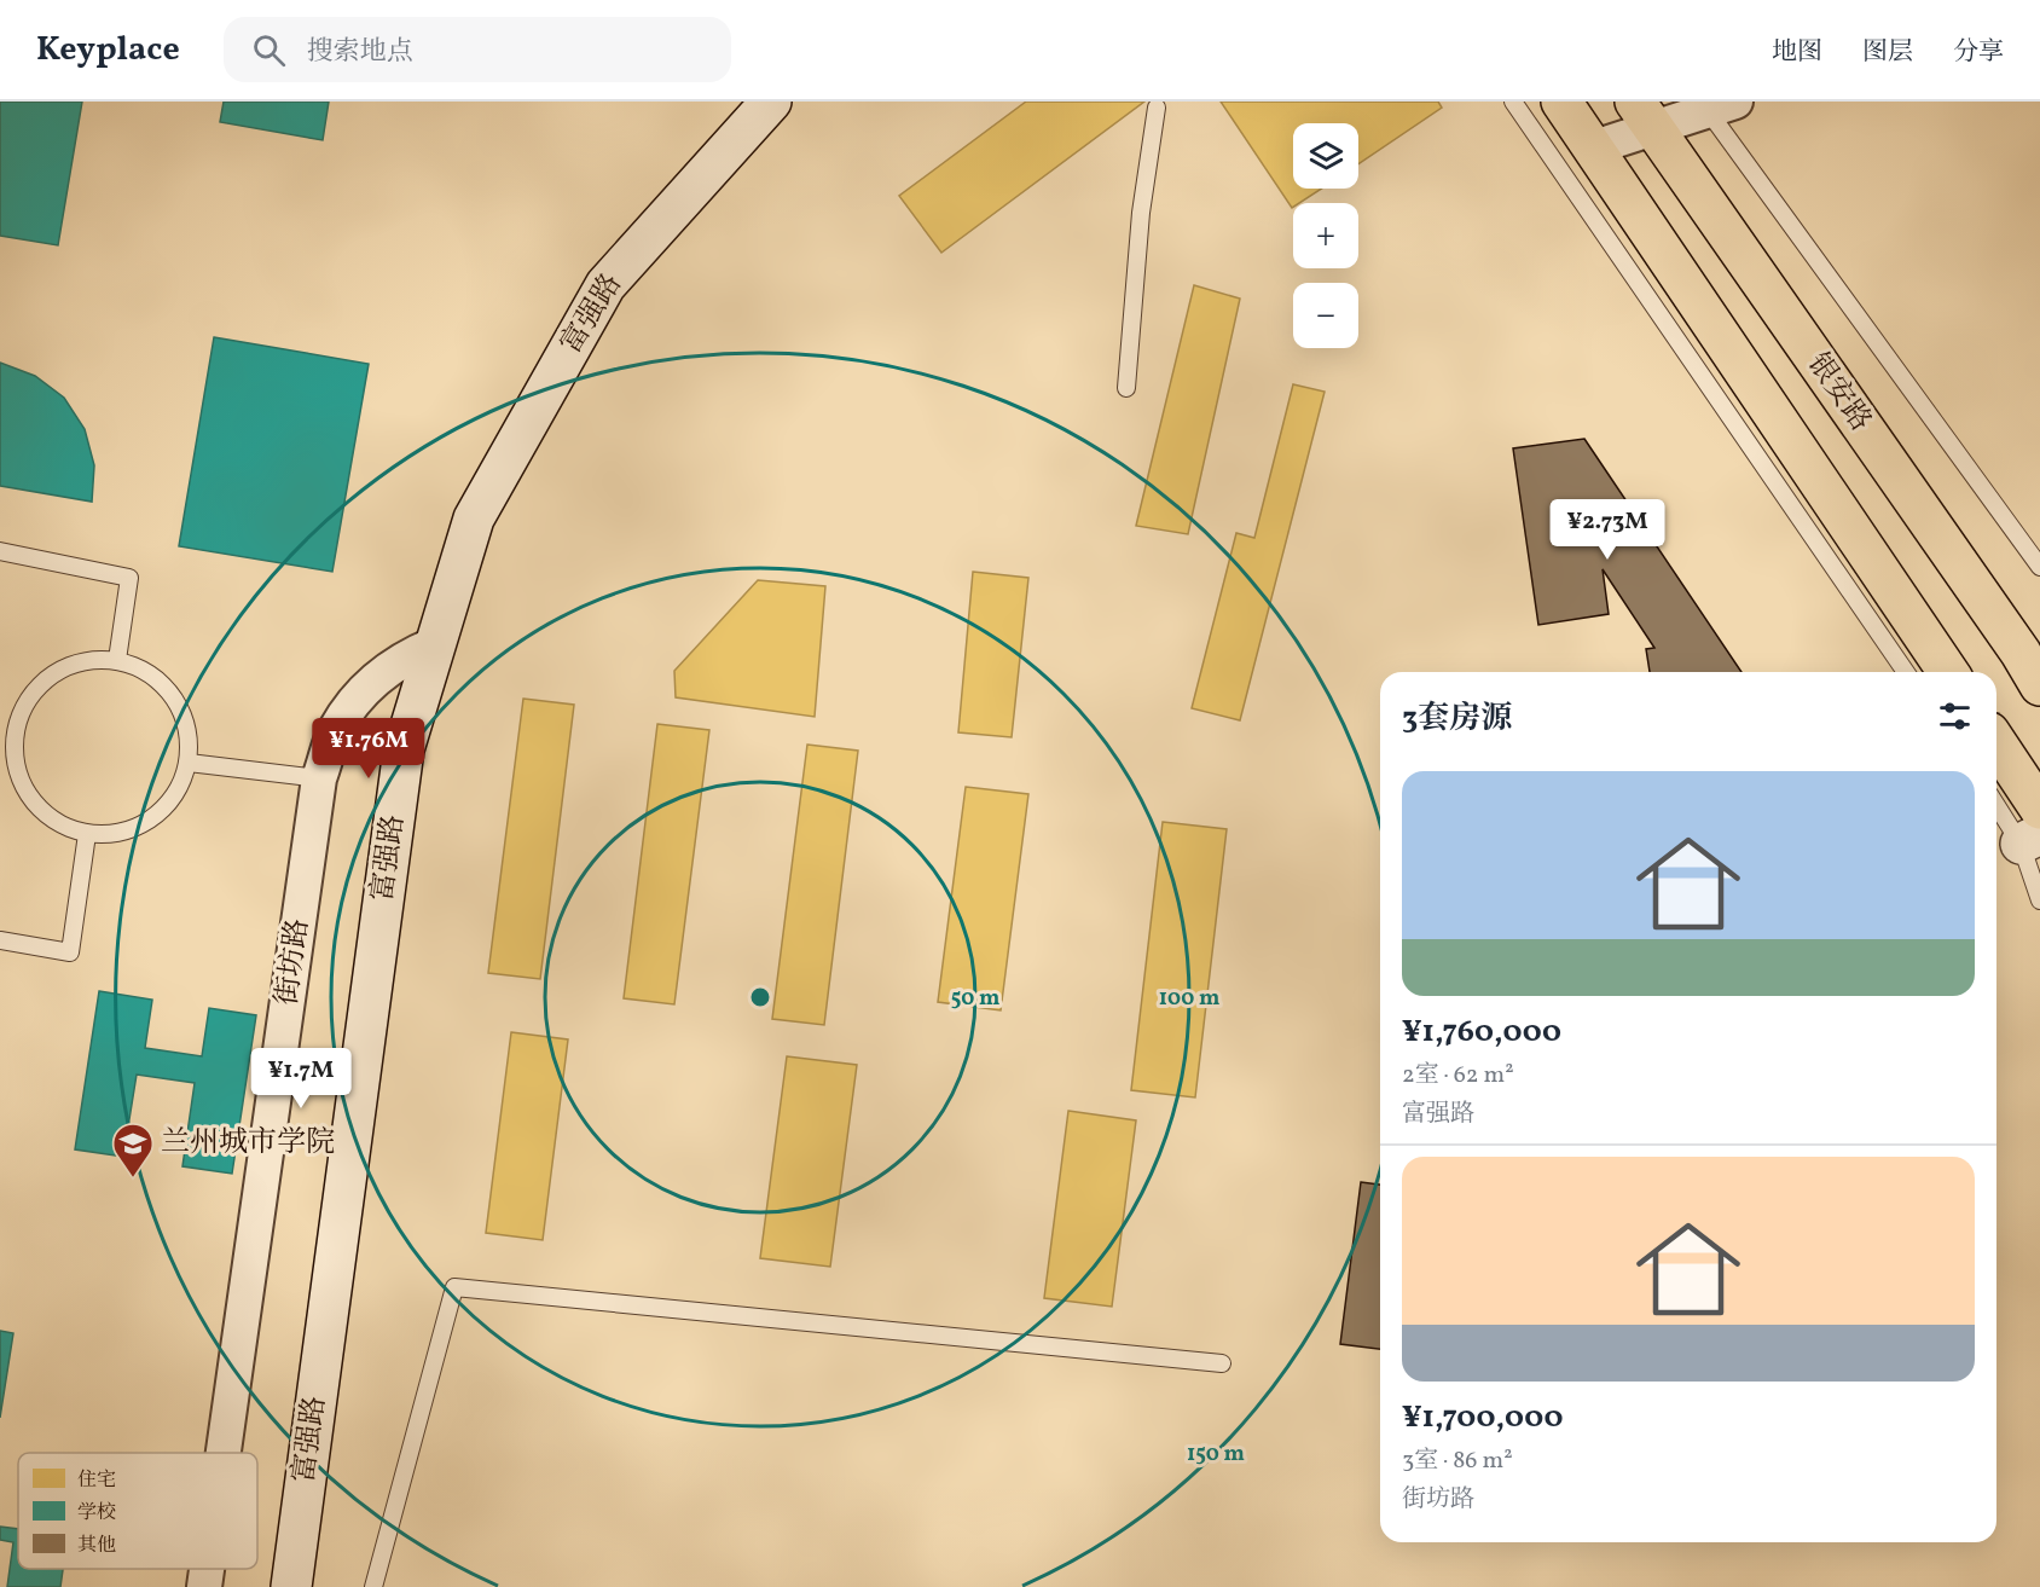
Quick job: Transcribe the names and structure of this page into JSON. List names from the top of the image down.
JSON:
{
  "streets": {
    "main road": ["富强路", "银安路"],
    "street": ["街坊路"]
  },
  "crossings": [
    ["富强路", "街坊路"]
  ],
  "places": {
    "school or university": ["兰州城市学院"]
  },
  "legend": ["住宅", "学校", "其他"],
  "page": {
    "header": "Keyplace",
    "search": "搜索地点",
    "nav": ["地图", "图层", "分享"],
    "map_buttons": ["+", "−"],
    "price": ["¥2.73M", "¥1.76M", "¥1.7M"],
    "heading": "3套房源",
    "list": [
      {
        "name": "¥1,760,000",
        "note": "2室 · 62 m² · 富强路"
      },
      {
        "name": "¥1,700,000",
        "note": "3室 · 86 m² · 街坊路"
      }
    ]
  },
  "rings": ["50 m", "100 m", "150 m"]
}
